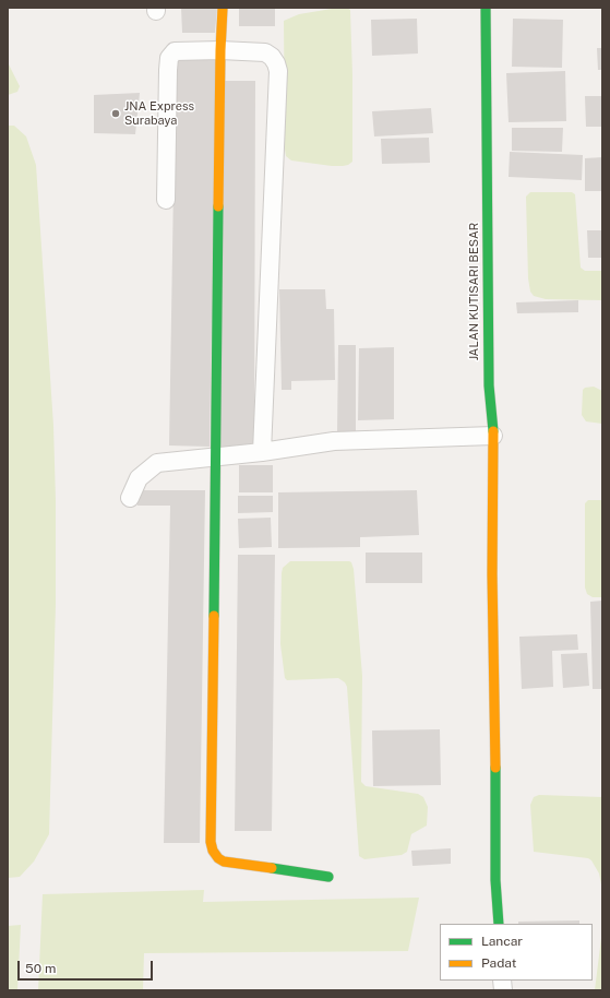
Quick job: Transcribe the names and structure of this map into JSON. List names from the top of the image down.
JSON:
{
  "streets": {
    "street": ["JALAN KUTISARI BESAR"]
  },
  "places": ["JNA Express Surabaya"],
  "legend": ["Lancar", "Padat"],
  "scale_bar": "50 m"
}
